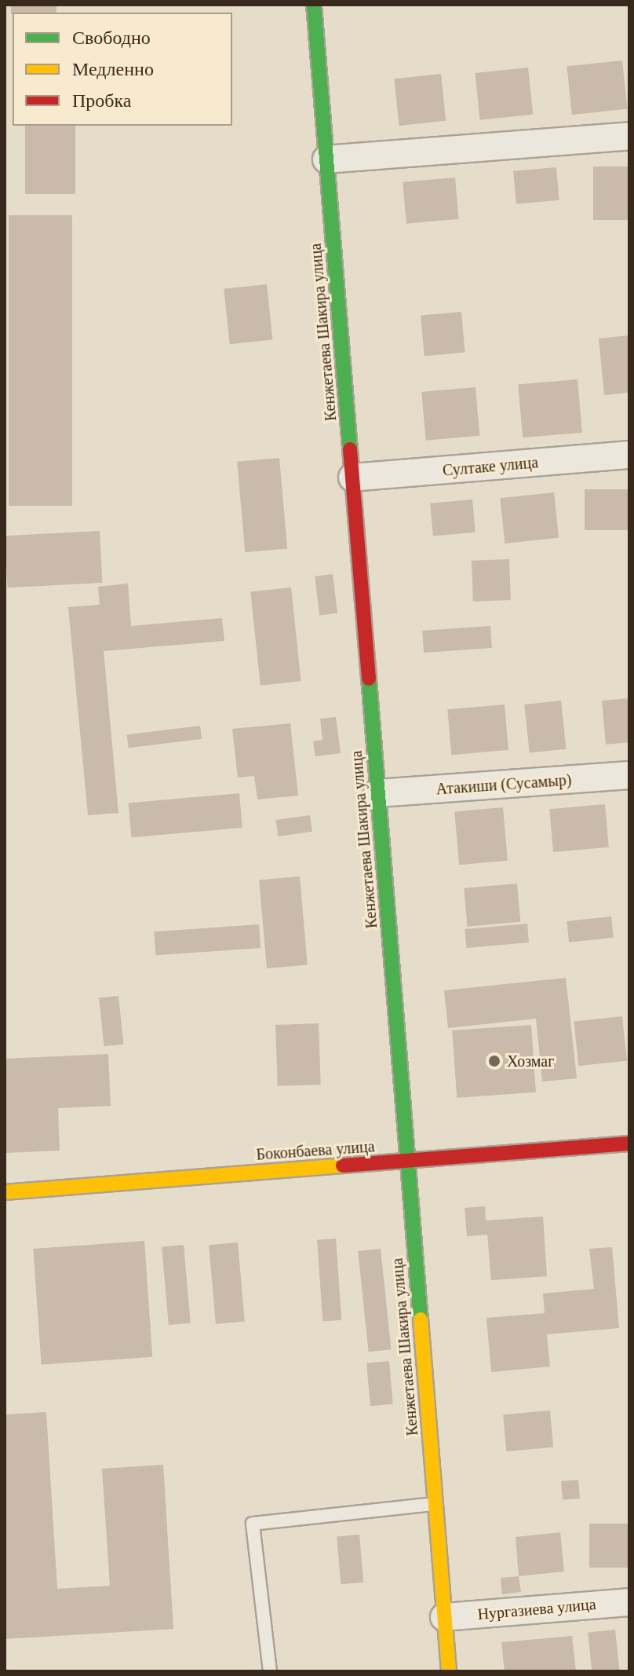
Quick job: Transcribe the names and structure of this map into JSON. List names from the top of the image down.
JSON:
{
  "streets": {
    "street": [
      "Кенжетаева Шакира улица",
      "Султаке улица",
      "Атакиши (Сусамыр)",
      "Боконбаева улица",
      "Нургазиева улица"
    ]
  },
  "crossings": [
    ["Кенжетаева Шакира улица", "Султаке улица"],
    ["Кенжетаева Шакира улица", "Атакиши (Сусамыр)"],
    ["Кенжетаева Шакира улица", "Боконбаева улица"],
    ["Кенжетаева Шакира улица", "Нургазиева улица"]
  ],
  "places": ["Хозмаг"],
  "legend": ["Свободно", "Медленно", "Пробка"]
}
